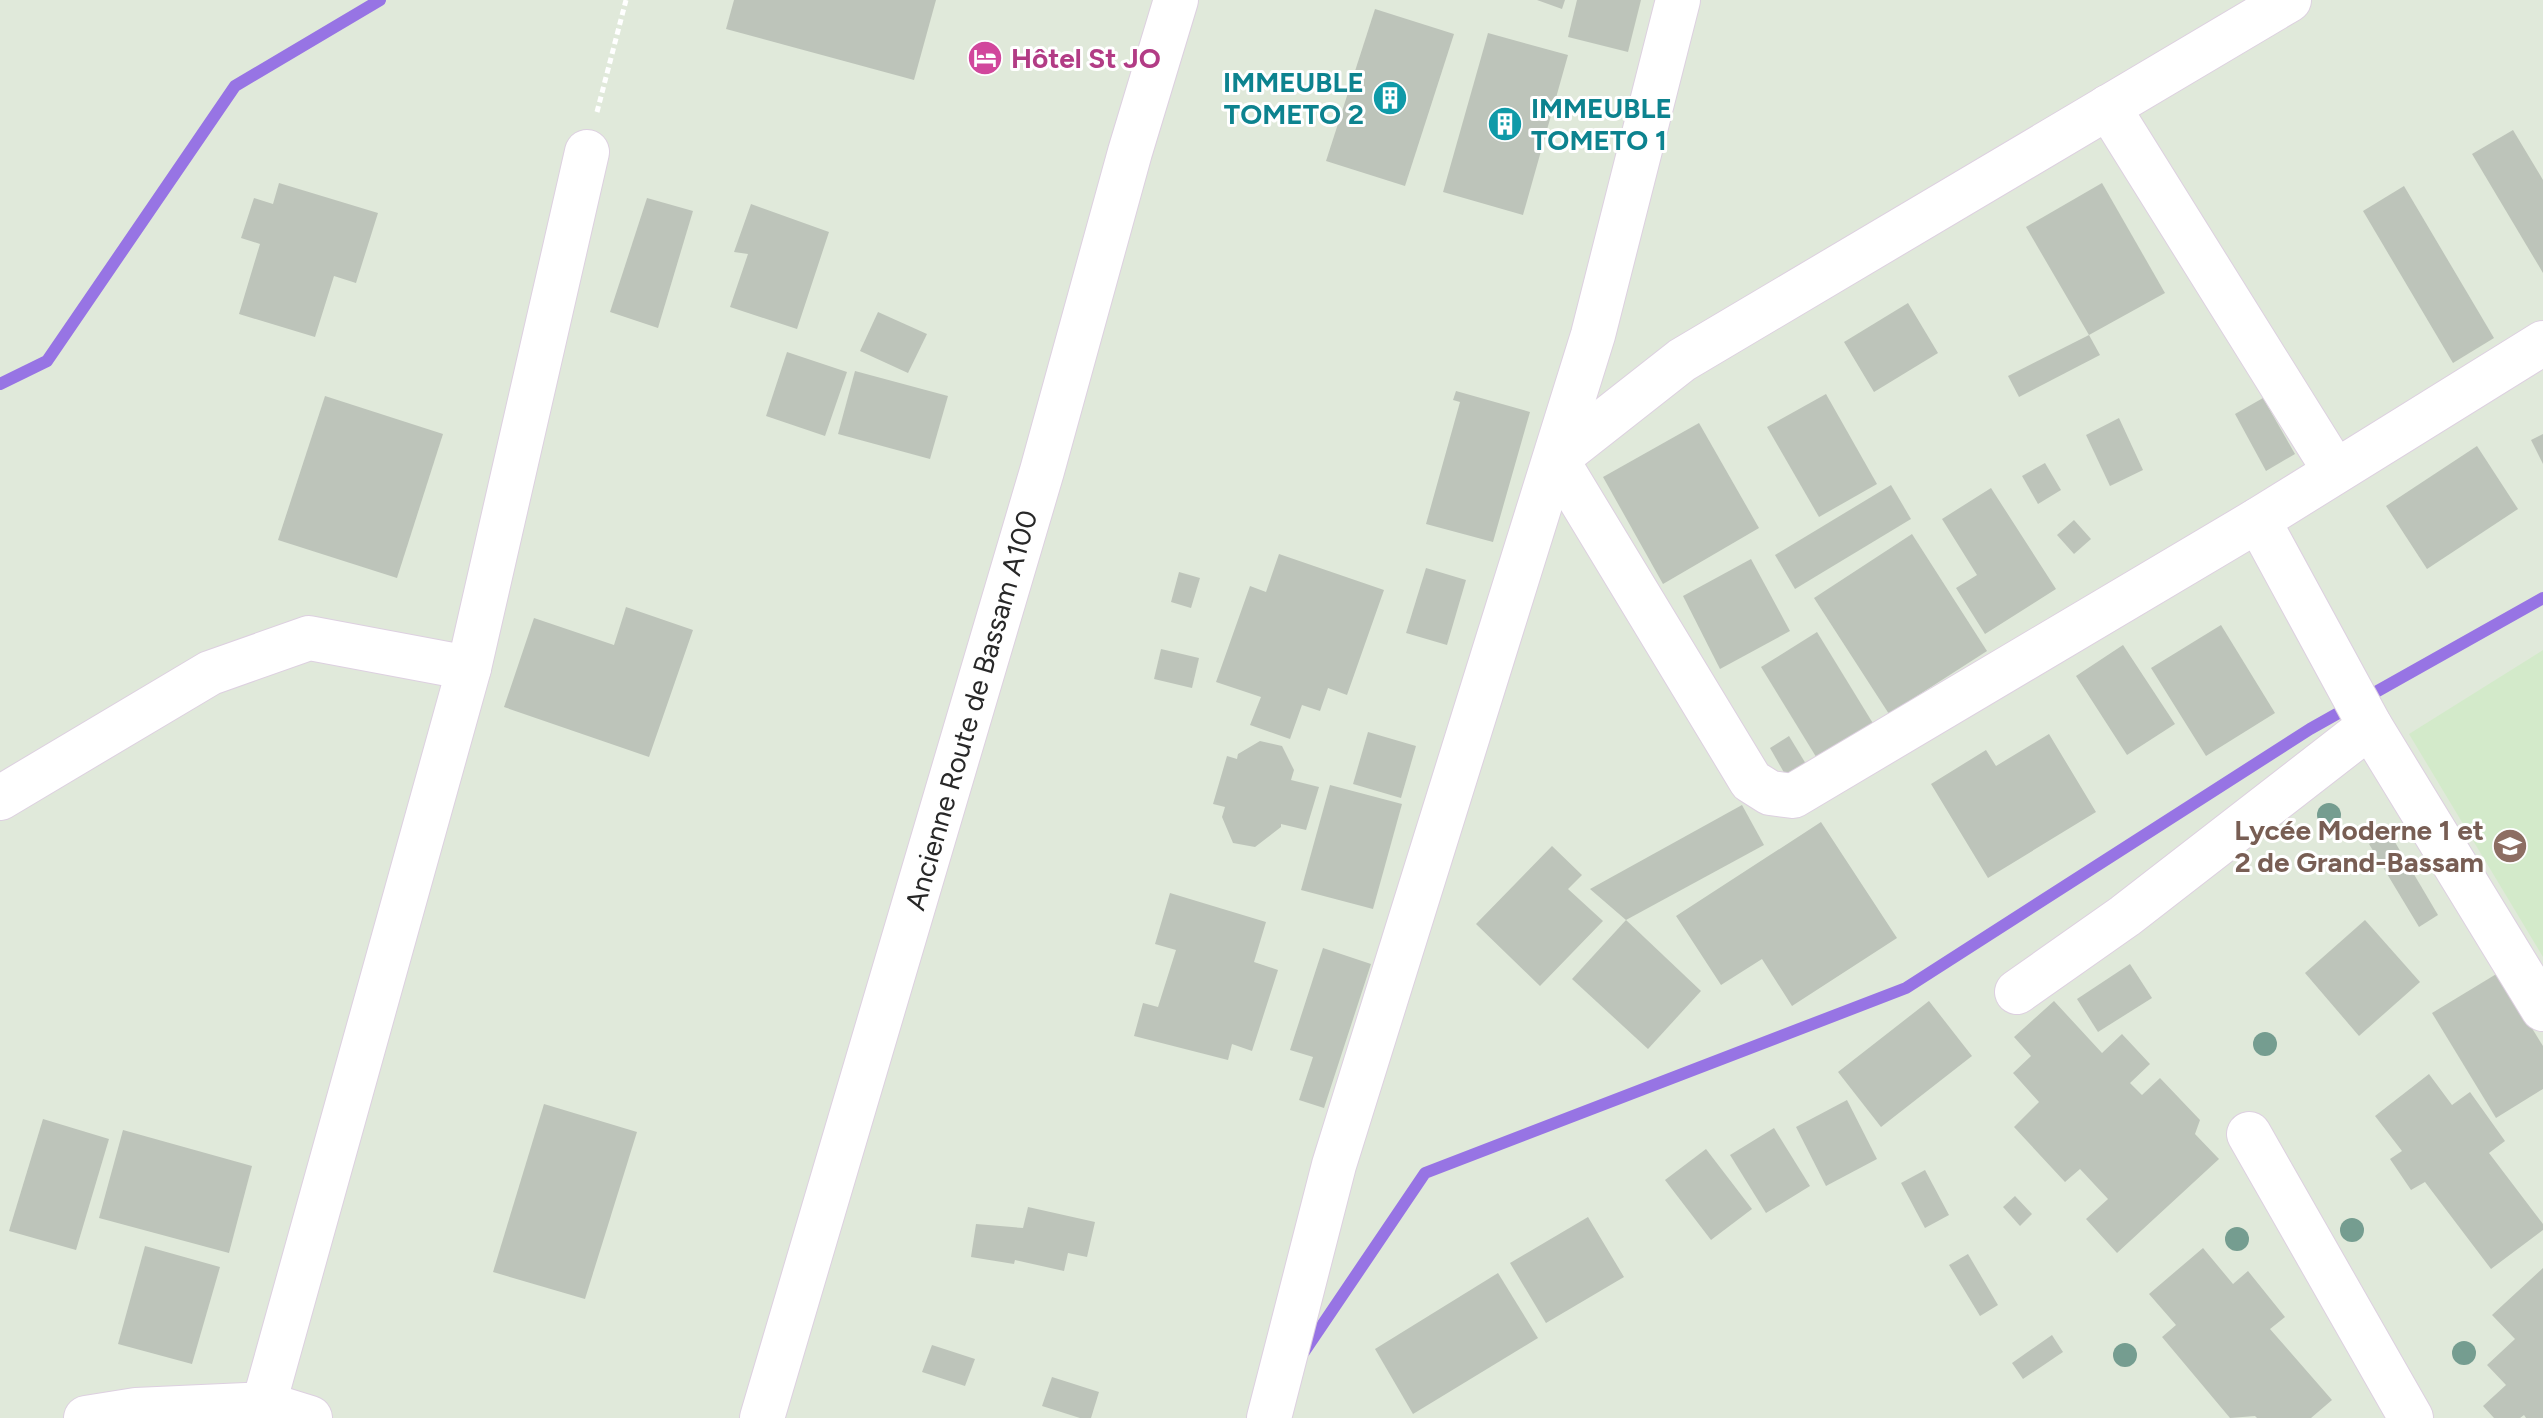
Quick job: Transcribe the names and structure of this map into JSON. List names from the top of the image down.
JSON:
{
  "streets": {
    "street": ["Ancienne Route de Bassam A100"]
  },
  "places": {
    "hotel": ["Hôtel St JO"],
    "building": ["IMMEUBLE TOMETO 2", "IMMEUBLE TOMETO 1"],
    "school or university": ["Lycée Moderne 1 et 2 de Grand-Bassam"]
  }
}
